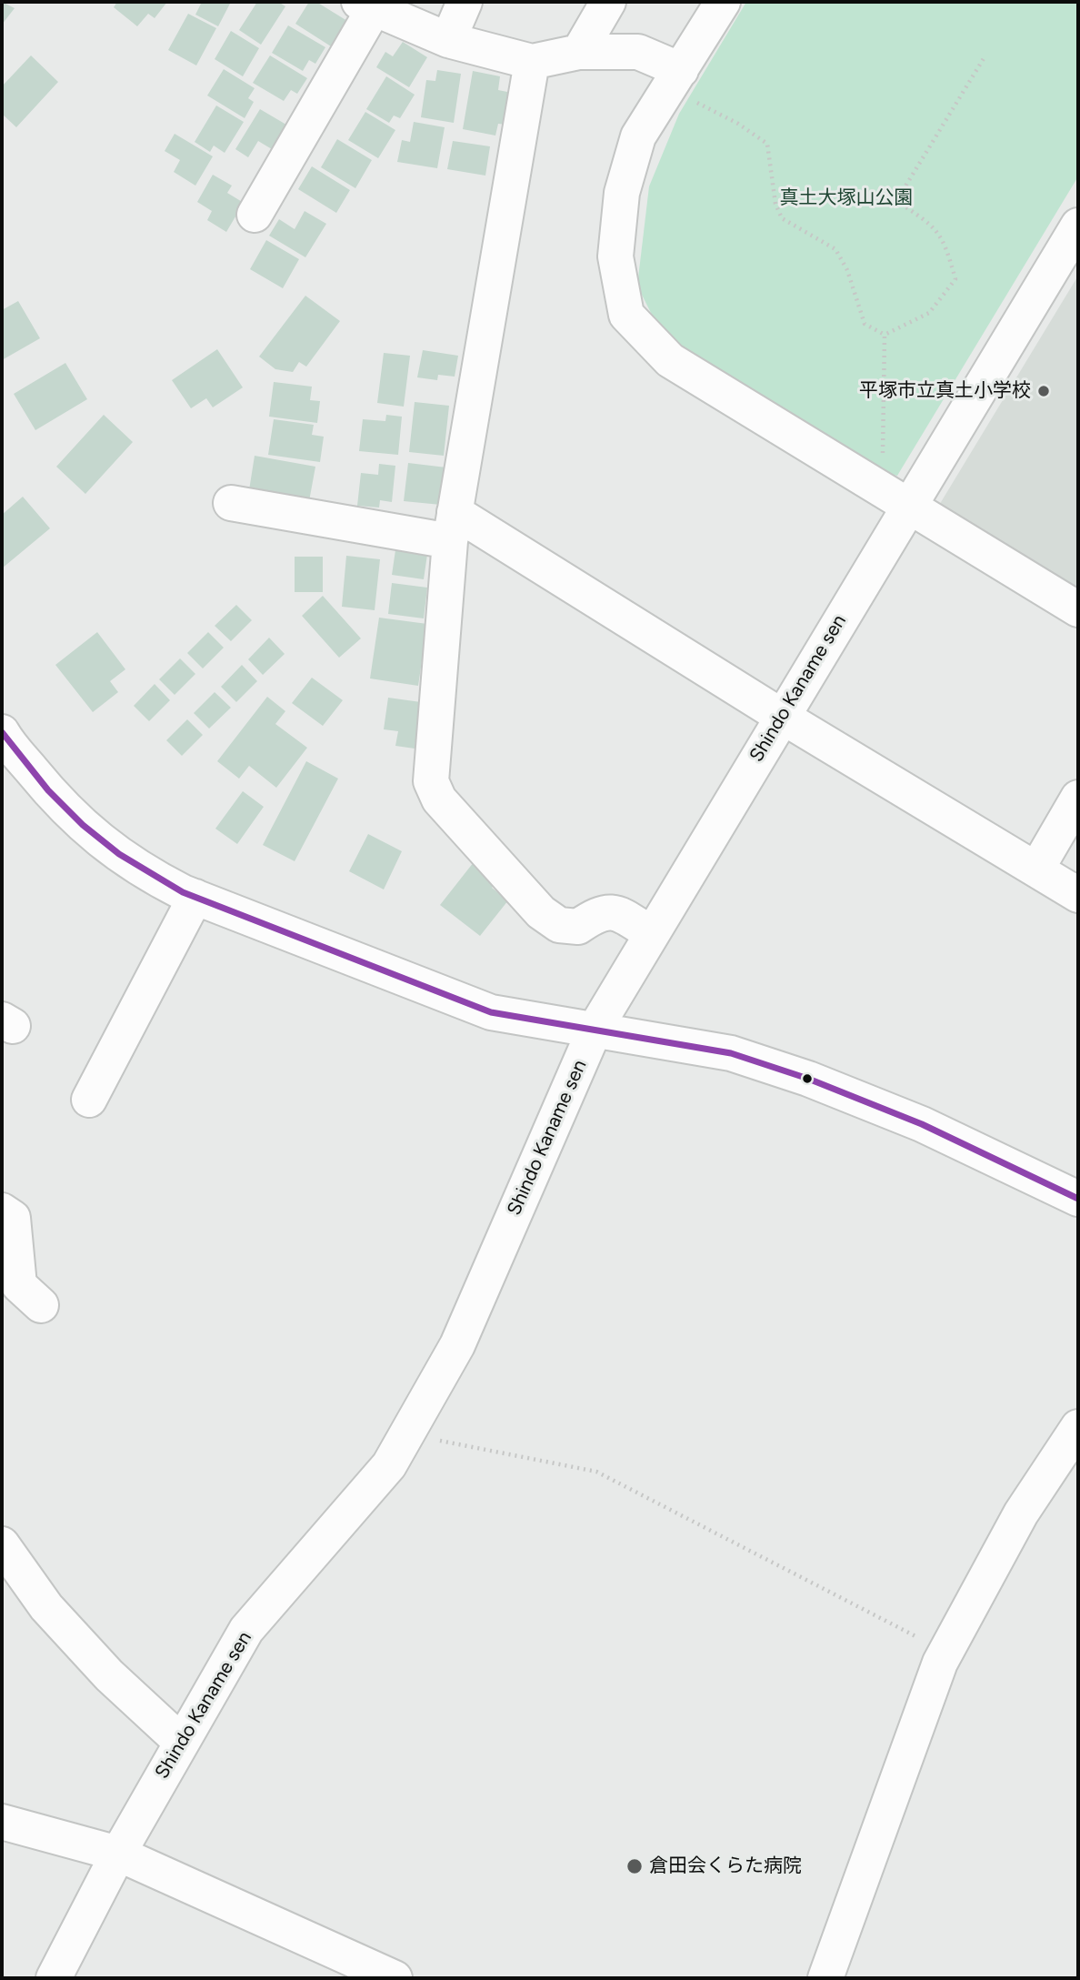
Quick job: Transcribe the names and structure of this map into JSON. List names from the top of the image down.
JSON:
{
  "streets": {
    "street": ["Shindo Kaname sen"]
  },
  "parks": ["真土大塚山公園"],
  "places": ["平塚市立真土小学校", "倉田会くらた病院"]
}
